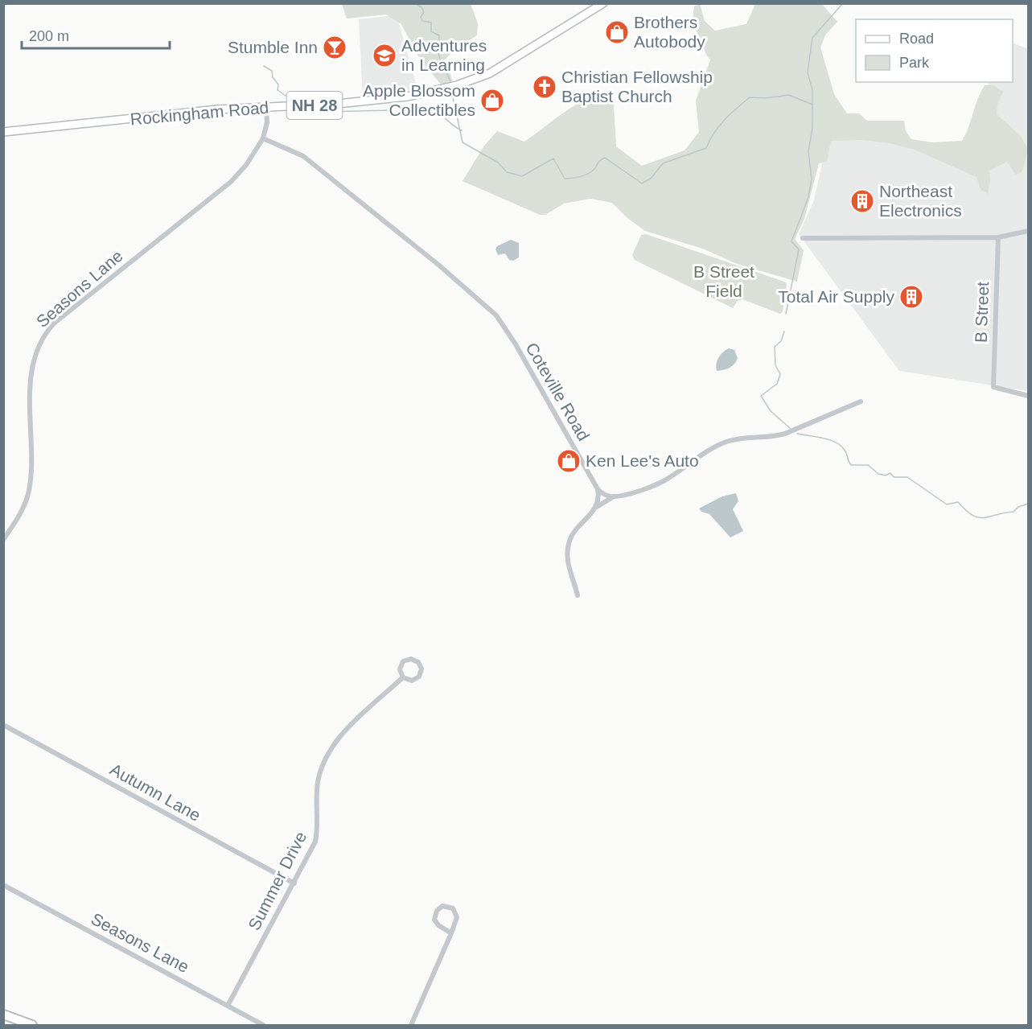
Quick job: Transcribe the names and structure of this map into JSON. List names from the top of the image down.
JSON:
{
  "streets": {
    "main road": ["NH 28", "Rockingham Road"],
    "street": [
      "Seasons Lane",
      "B Street",
      "Coteville Road",
      "Autumn Lane",
      "Summer Drive"
    ]
  },
  "crossings": [
    ["Rockingham Road", "Seasons Lane"],
    ["Seasons Lane", "Coteville Road"],
    ["Seasons Lane", "Summer Drive"],
    ["Autumn Lane", "Summer Drive"]
  ],
  "parks": ["B Street Field"],
  "places": {
    "shop": ["Brothers Autobody", "Apple Blossom Collectibles", "Ken Lee's Auto"],
    "bar": ["Stumble Inn"],
    "school or university": ["Adventures in Learning"],
    "church": ["Christian Fellowship Baptist Church"],
    "building": ["Northeast Electronics", "Total Air Supply"]
  },
  "legend": ["Road", "Park"],
  "scale_bar": "200 m"
}
